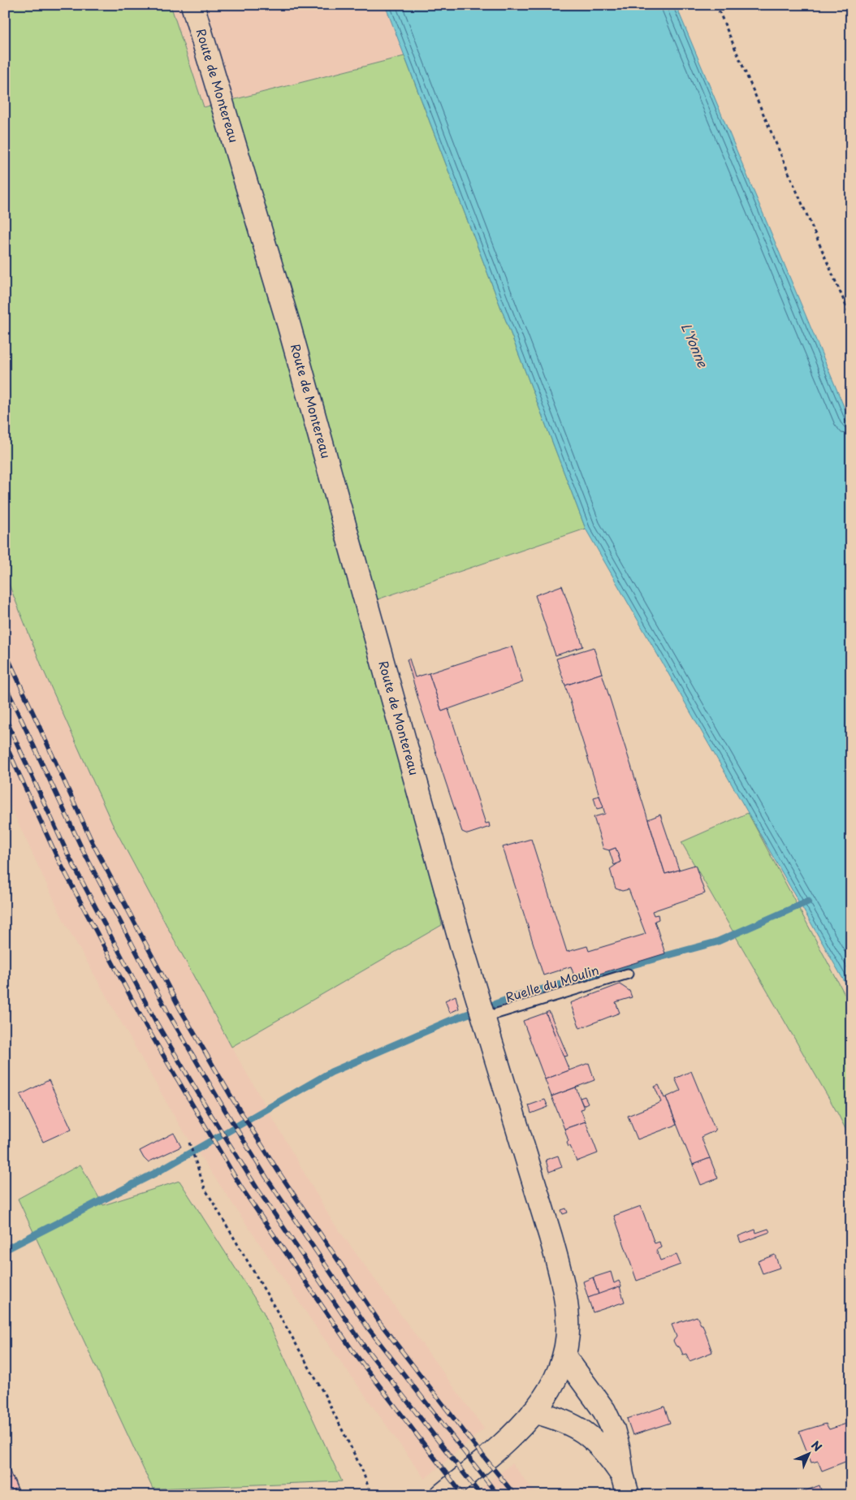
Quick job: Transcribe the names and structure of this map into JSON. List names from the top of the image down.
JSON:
{
  "streets": {
    "street": ["Route de Montereau"],
    "lane": ["Ruelle du Moulin"]
  },
  "crossings": [
    ["Route de Montereau", "Ruelle du Moulin"]
  ],
  "water": ["L'Yonne"],
  "north": "top right"
}
